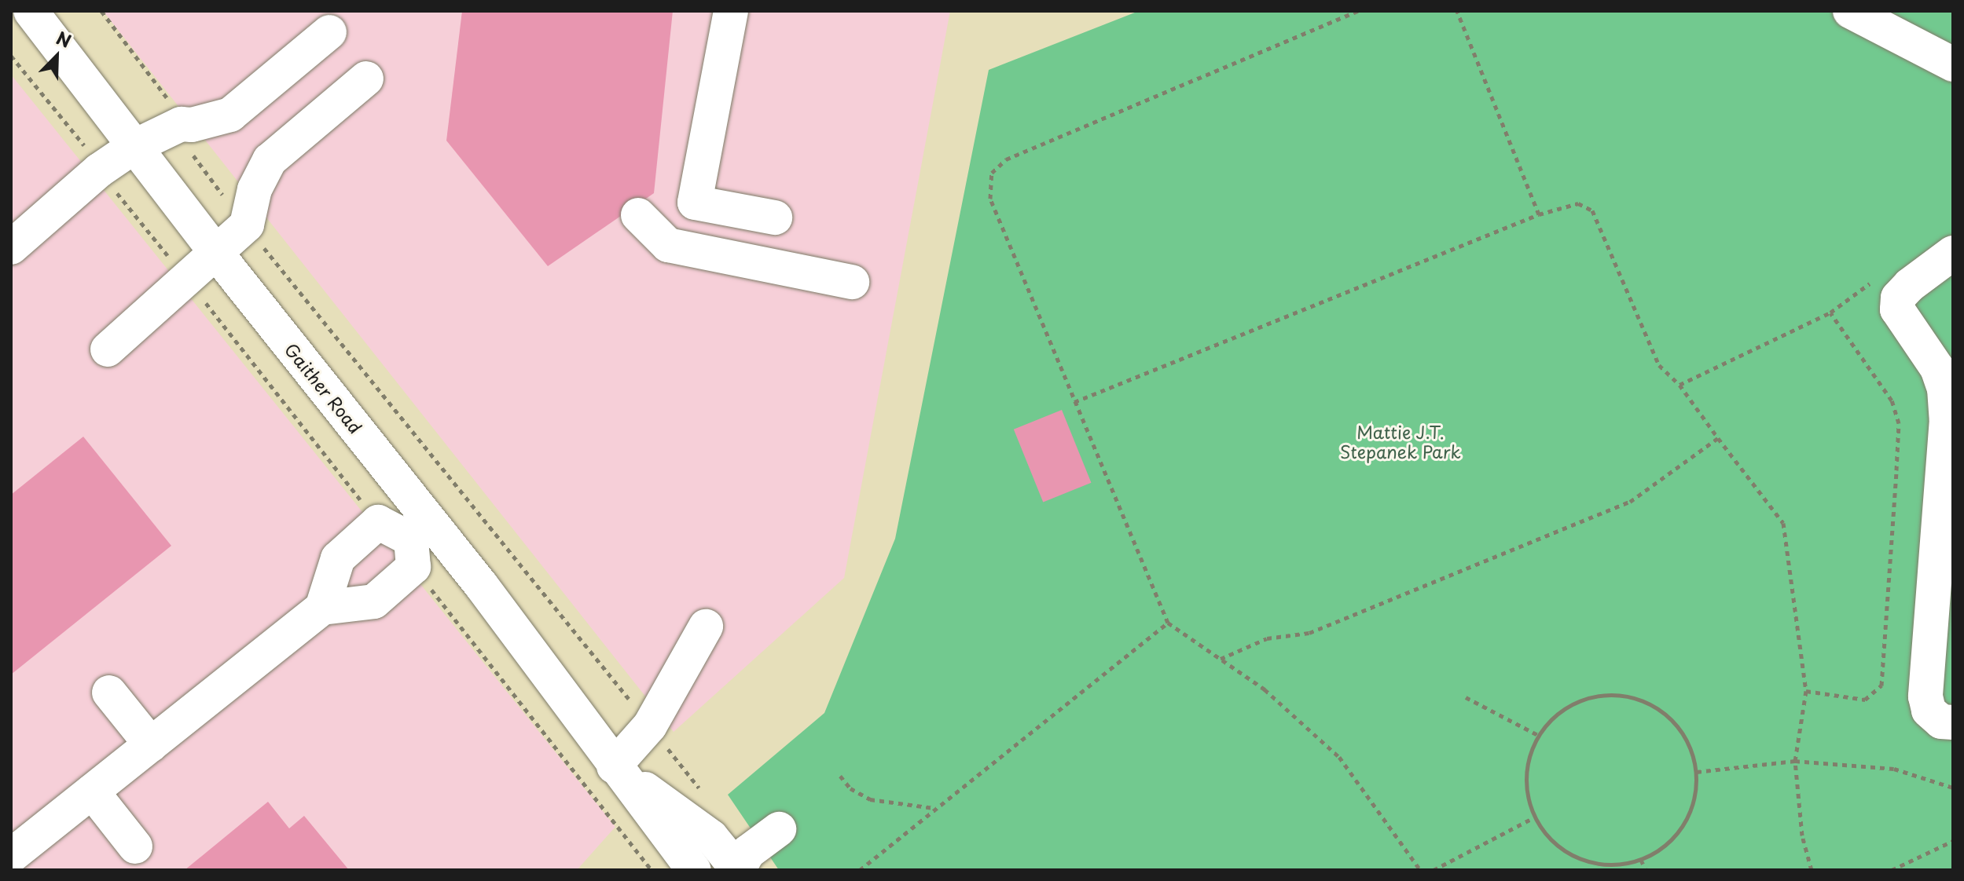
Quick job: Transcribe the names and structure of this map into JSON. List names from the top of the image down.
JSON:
{
  "streets": {
    "main road": ["Gaither Road"]
  },
  "parks": ["Mattie J.T. Stepanek Park"],
  "north": "top right"
}
